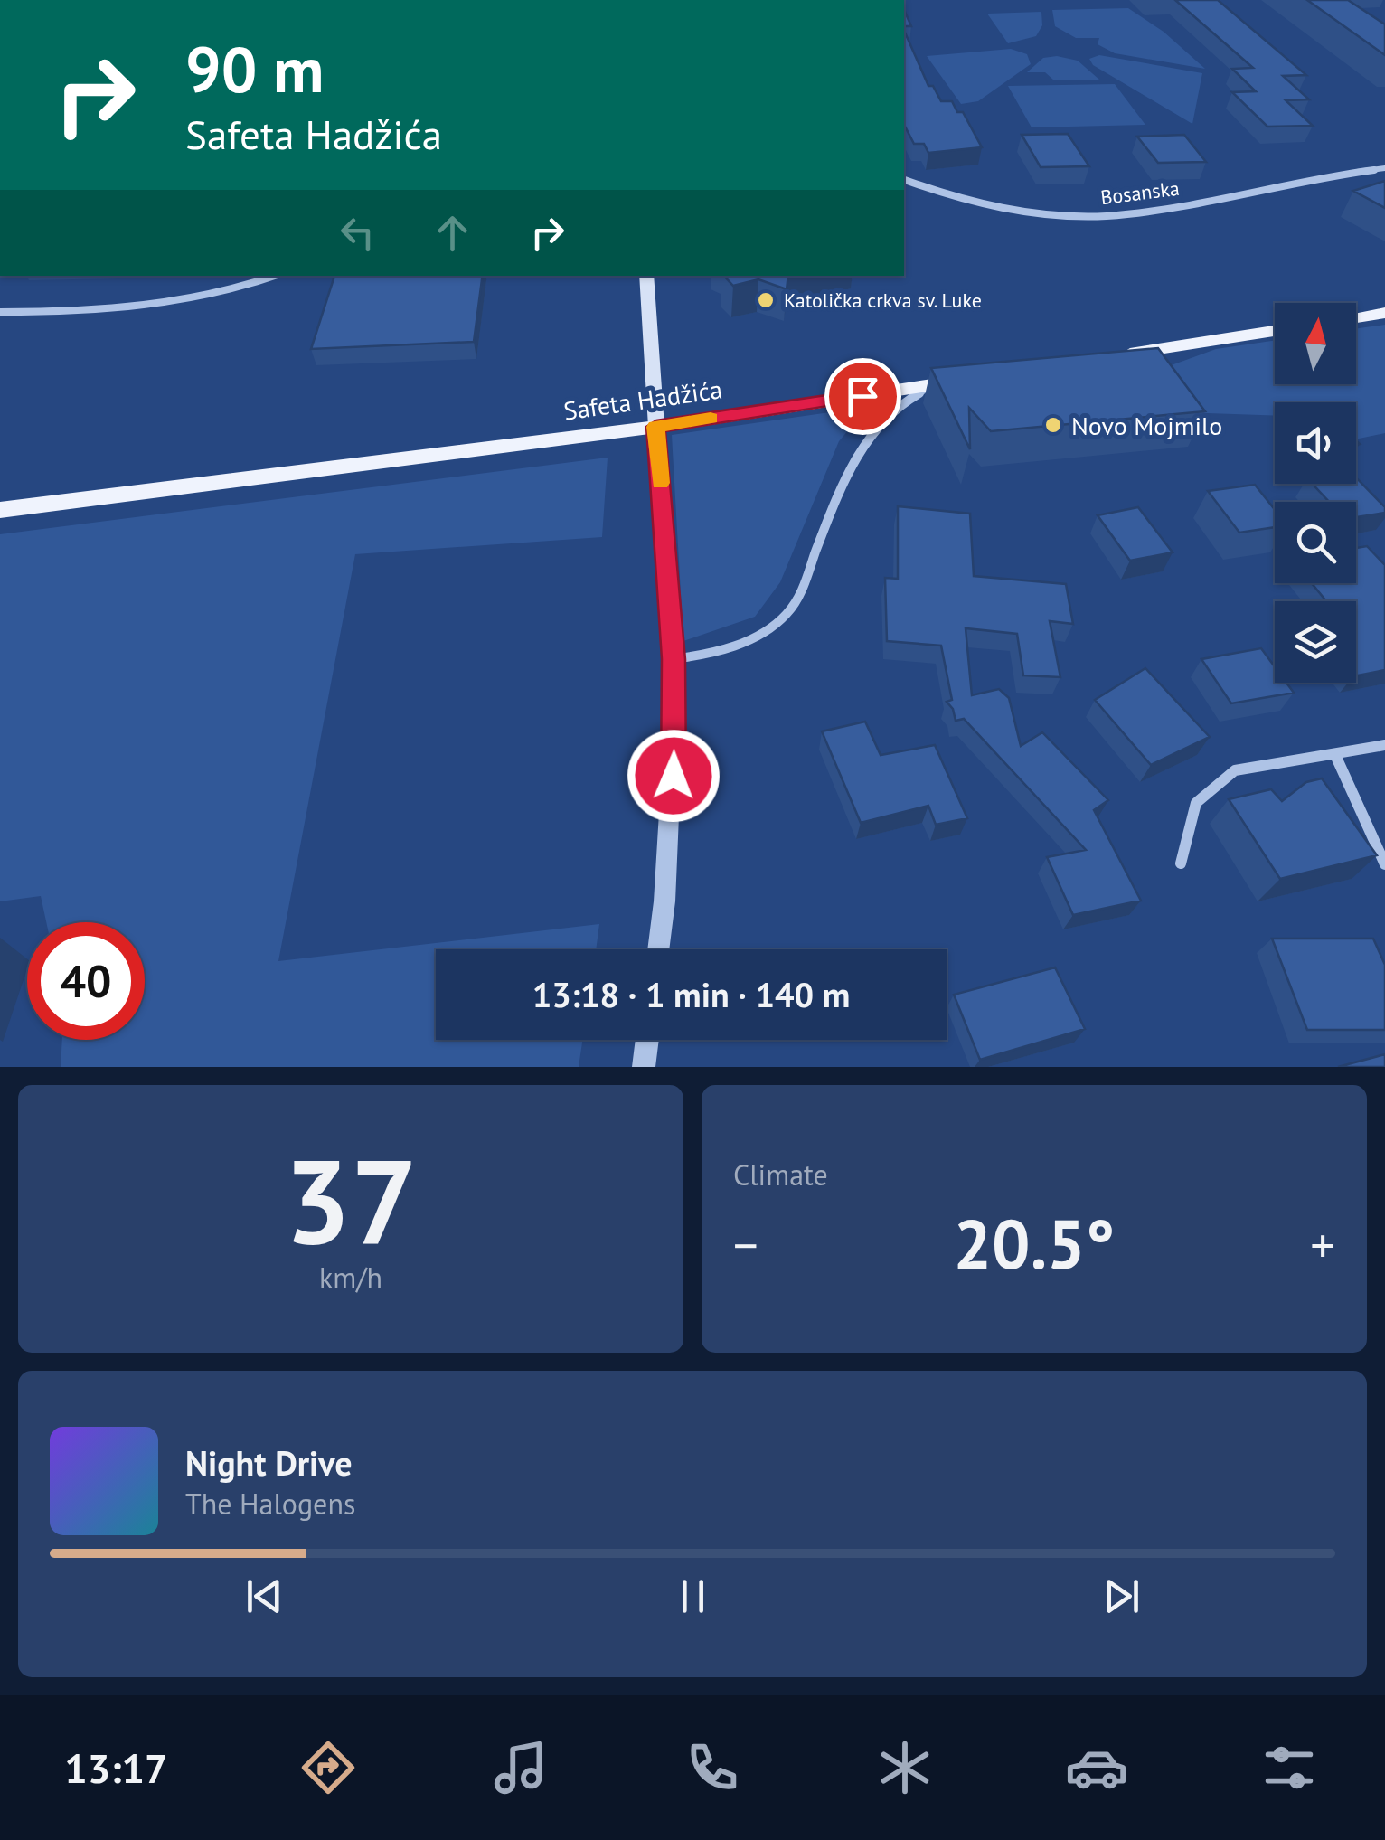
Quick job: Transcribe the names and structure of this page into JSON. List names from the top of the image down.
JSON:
{
  "streets": {
    "main road": ["Safeta Hadžića"],
    "street": ["Bosanska"]
  },
  "places": ["Katolička crkva sv. Luke", "Novo Mojmilo"],
  "north": "top",
  "page": {
    "turn": ["90 m", "Safeta Hadžića"],
    "limit": "40",
    "trip": "13:18 · 1 min · 140 m",
    "tile": [
      ["37", "km/h"],
      "Climate"
    ],
    "heat": ["−", "20.5°", "+"],
    "song": ["Night Drive", "The Halogens"],
    "tabs": "13:17"
  }
}
